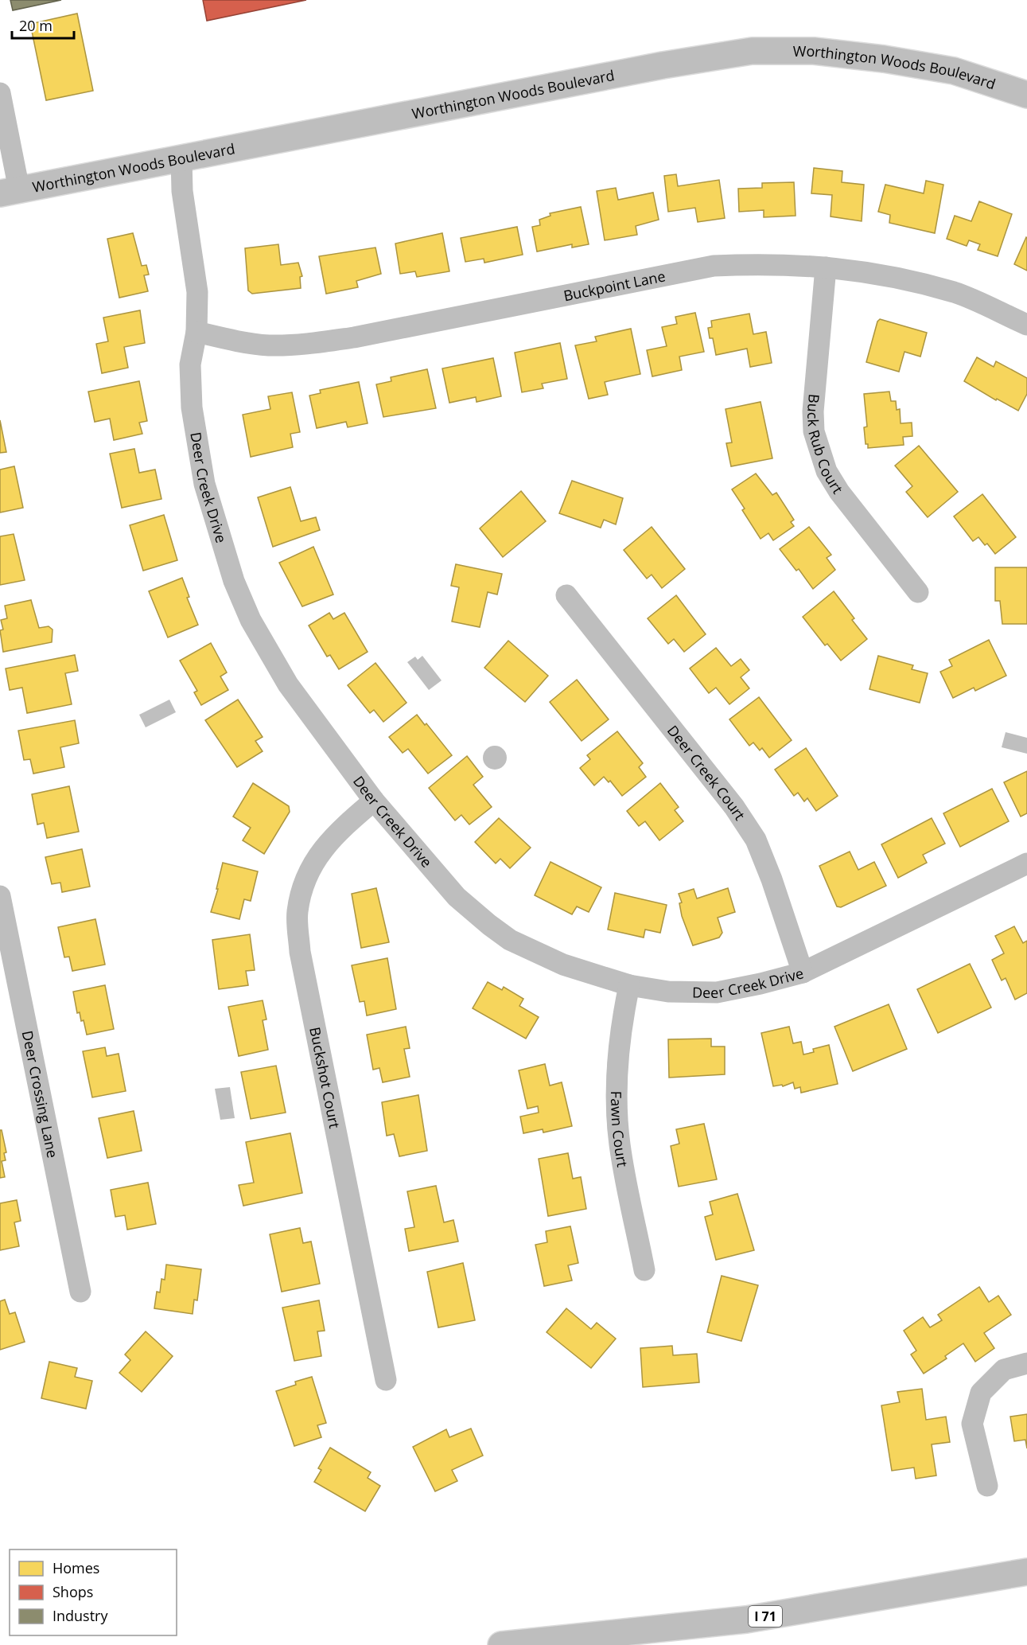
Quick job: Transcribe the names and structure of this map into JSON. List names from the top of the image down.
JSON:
{
  "streets": {
    "main road": ["Worthington Woods Boulevard", "I 71"],
    "street": [
      "Buckpoint Lane",
      "Buck Rub Court",
      "Deer Creek Drive",
      "Deer Creek Court",
      "Buckshot Court",
      "Deer Crossing Lane",
      "Fawn Court"
    ]
  },
  "crossings": [
    ["Worthington Woods Boulevard", "Deer Creek Drive"],
    ["Buckpoint Lane", "Buck Rub Court"],
    ["Buckpoint Lane", "Deer Creek Drive"],
    ["Deer Creek Drive", "Deer Creek Court"],
    ["Deer Creek Drive", "Buckshot Court"],
    ["Deer Creek Drive", "Fawn Court"]
  ],
  "legend": ["Homes", "Shops", "Industry"],
  "scale_bar": "20 m"
}
